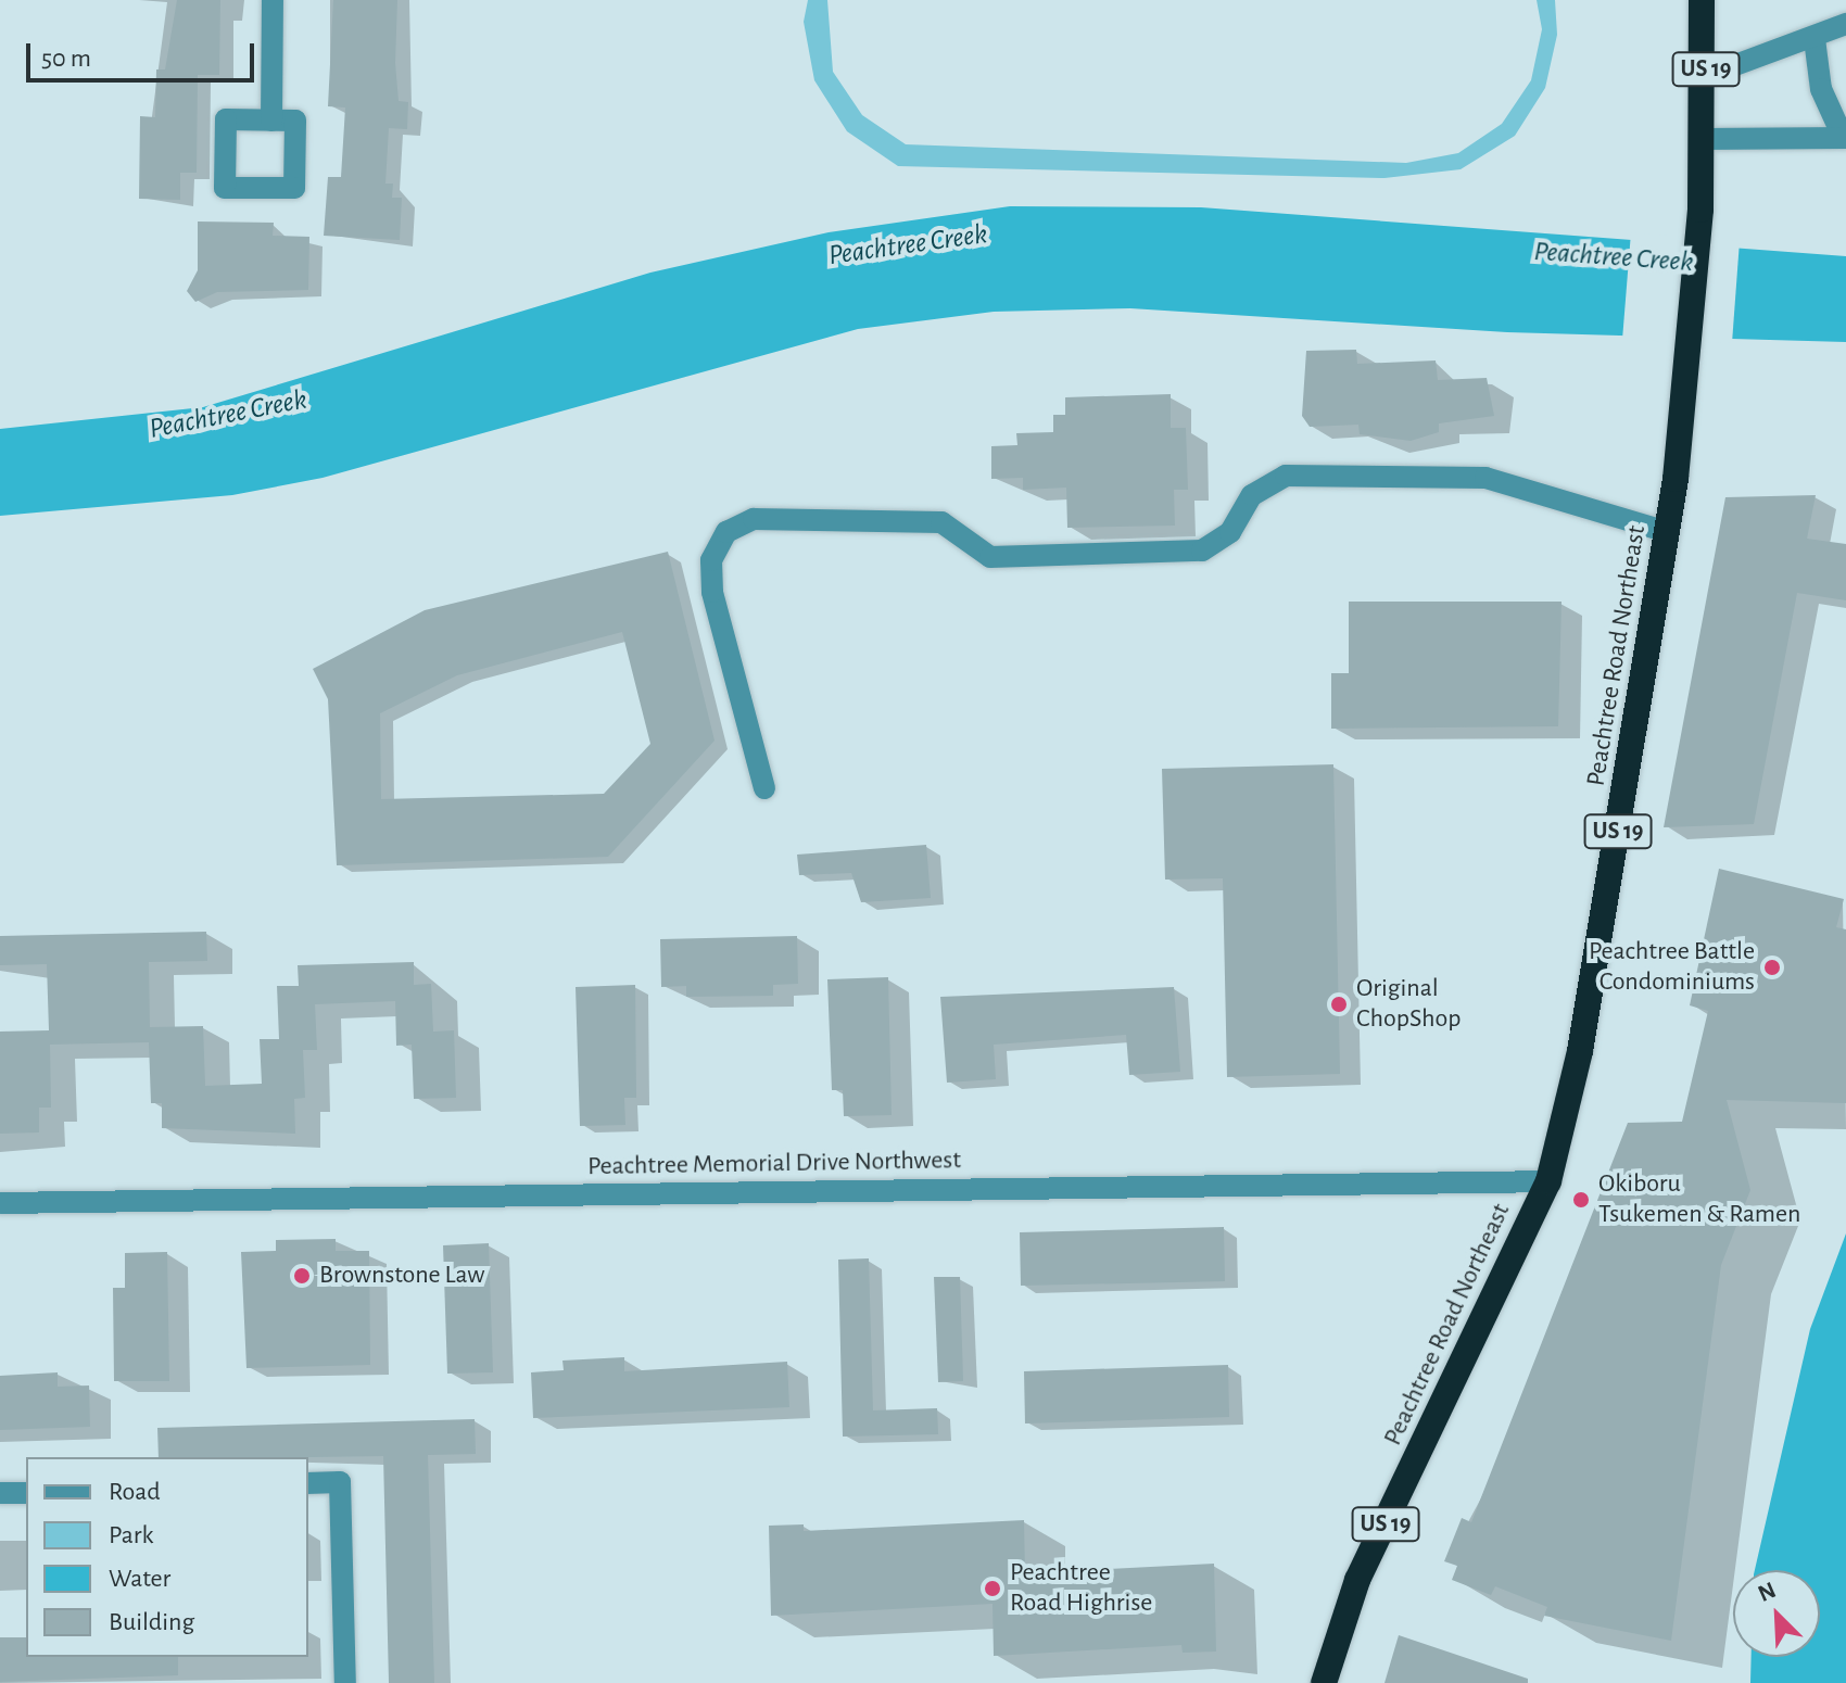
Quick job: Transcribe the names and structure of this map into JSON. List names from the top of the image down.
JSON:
{
  "streets": {
    "highway": ["US 19", "Peachtree Road Northeast"],
    "street": ["Peachtree Memorial Drive Northwest"]
  },
  "crossings": [
    ["Peachtree Road Northeast", "Peachtree Memorial Drive Northwest"]
  ],
  "water": ["Peachtree Creek"],
  "places": [
    "Peachtree Battle Condominiums",
    "Original ChopShop",
    "Okiboru Tsukemen & Ramen",
    "Brownstone Law",
    "Peachtree Road Highrise"
  ],
  "legend": [
    "Road",
    "Park",
    "Water",
    "Building"
  ],
  "scale_bar": "50 m",
  "north": "top left"
}
